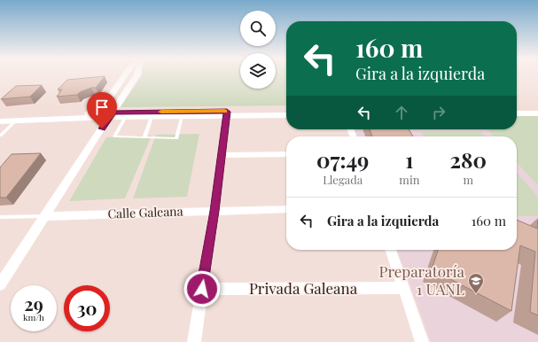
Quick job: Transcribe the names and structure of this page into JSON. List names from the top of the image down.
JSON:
{
  "streets": {
    "street": ["Calle Galeana", "Privada Galeana"]
  },
  "places": {
    "school or university": ["Preparatoría 1 UANL"]
  },
  "page": {
    "turn": ["160 m", "Gira a la izquierda"],
    "eta": [
      "07:49",
      "Llegada",
      "1",
      "min",
      "280",
      "m"
    ],
    "list": [
      {
        "name": "Gira a la izquierda",
        "value": "160 m"
      }
    ],
    "speed": "29 km/h",
    "limit": "30"
  }
}
